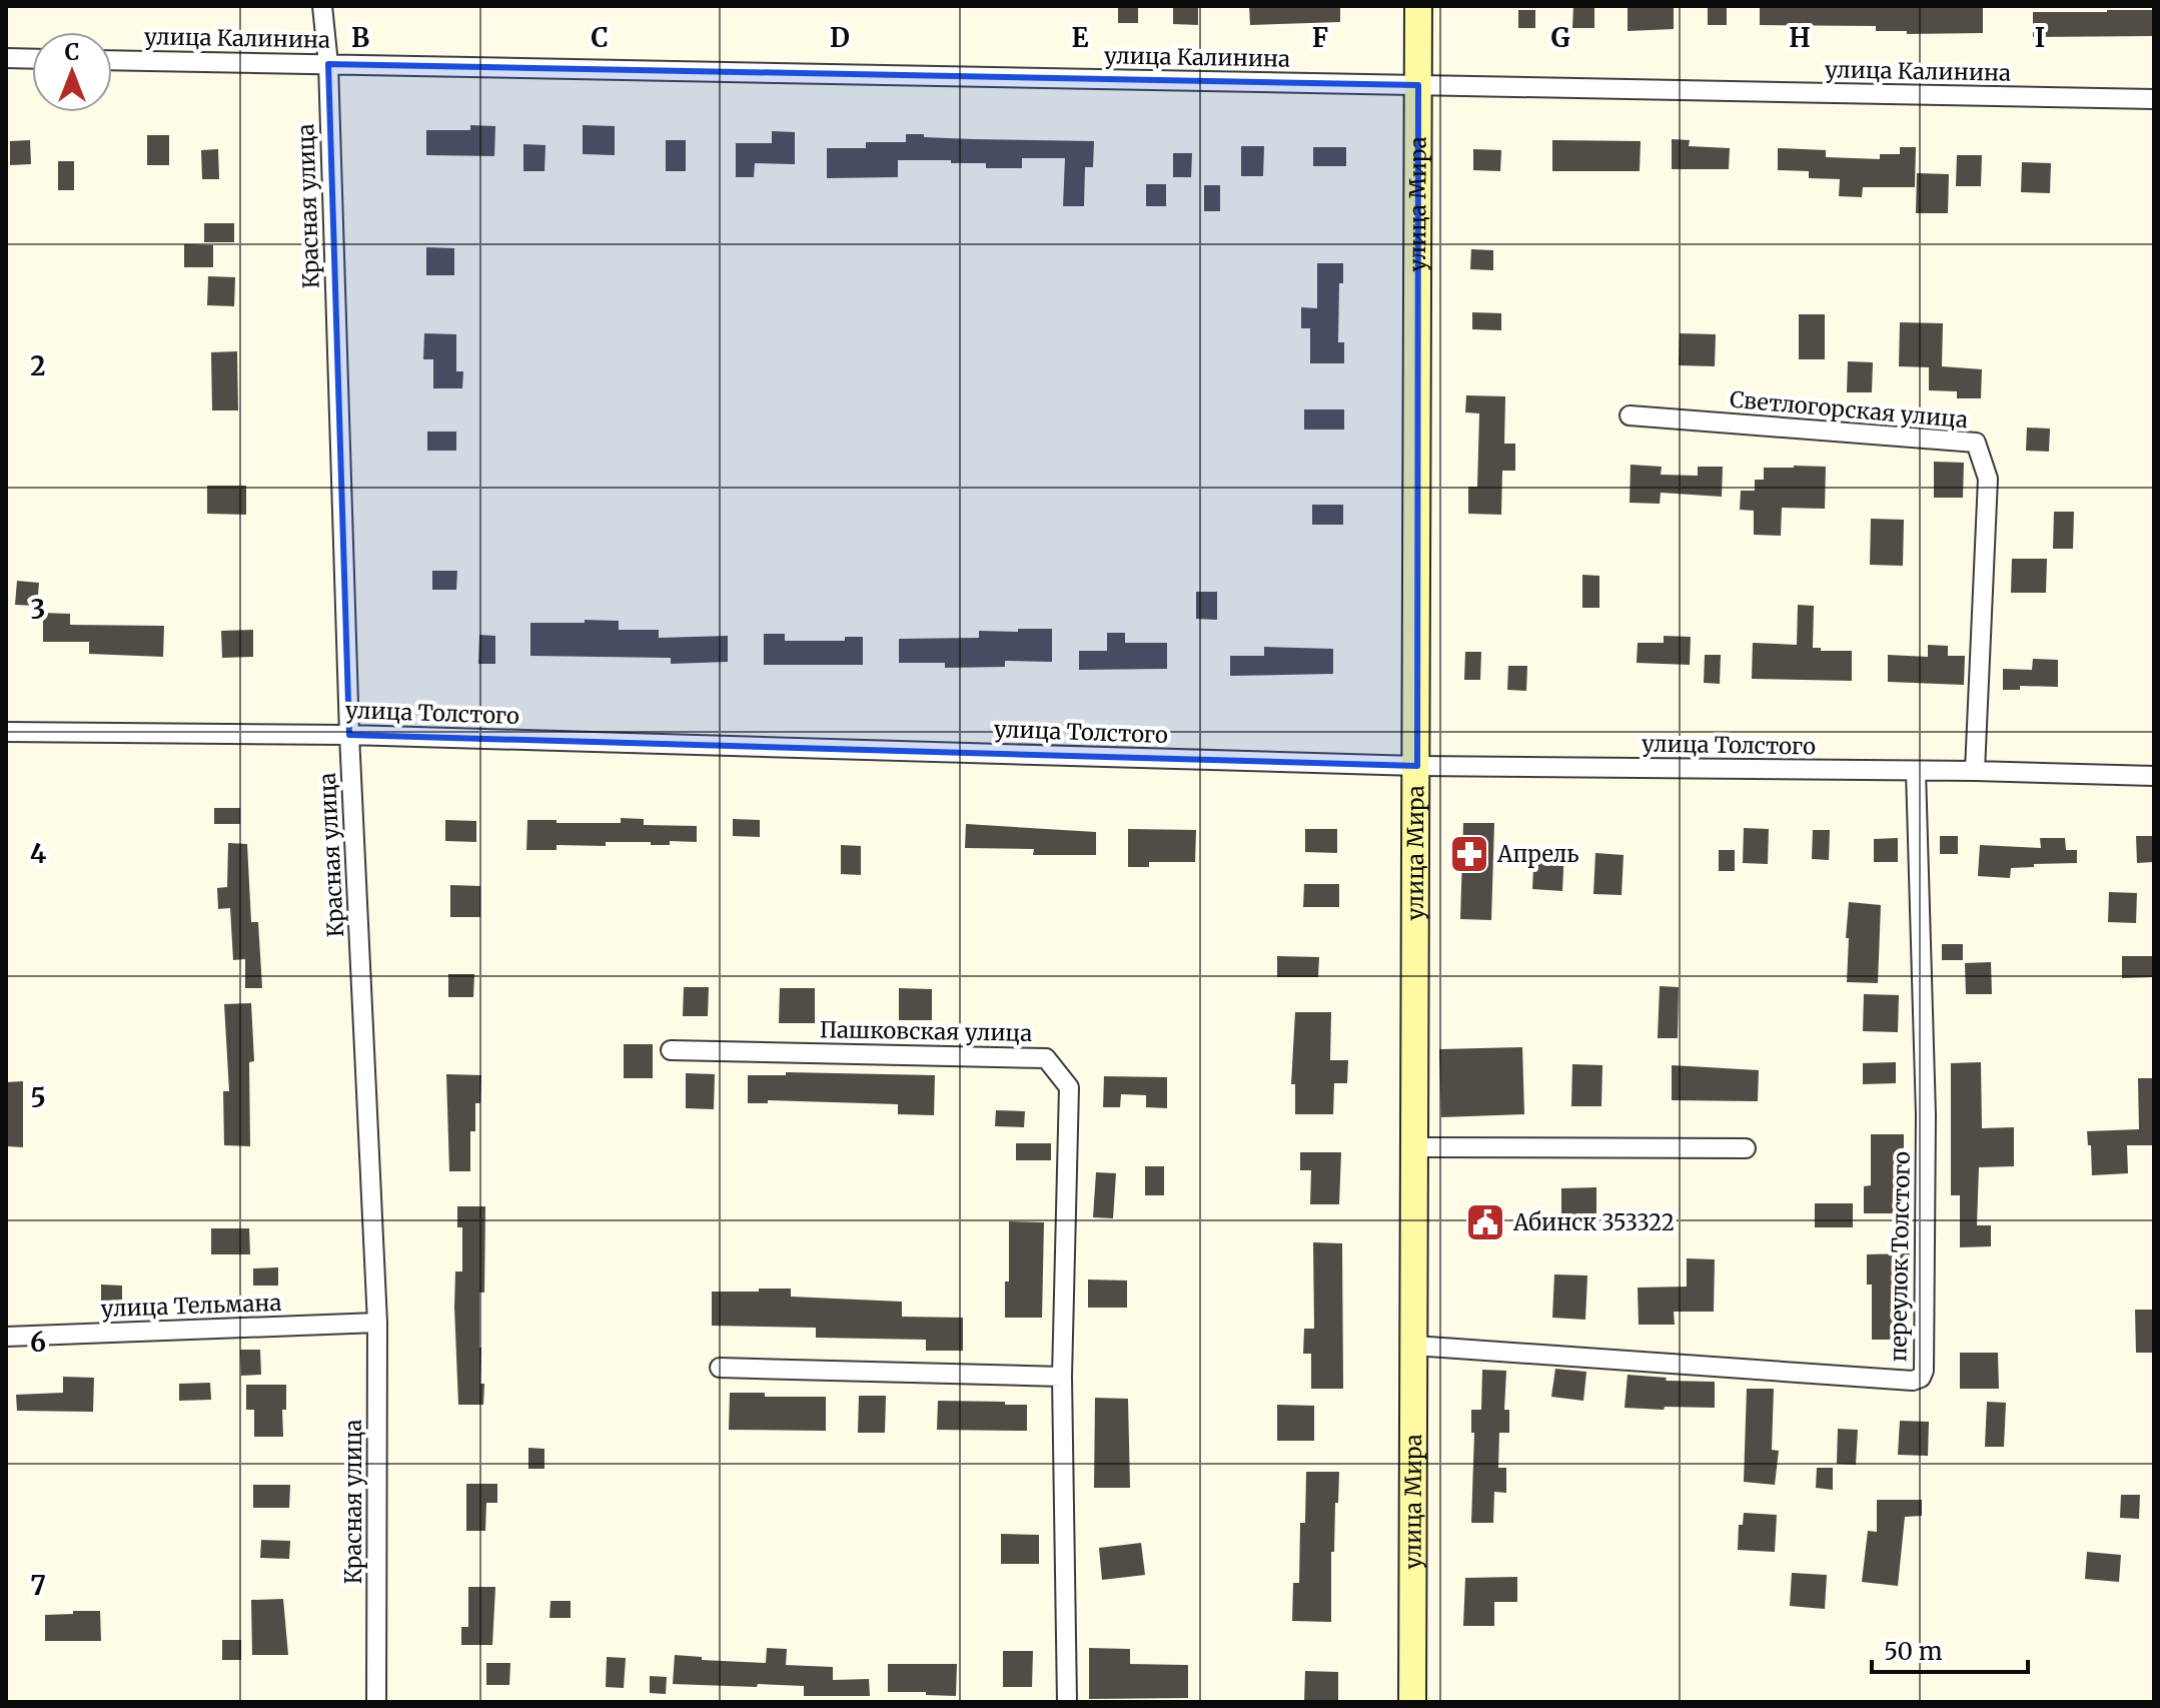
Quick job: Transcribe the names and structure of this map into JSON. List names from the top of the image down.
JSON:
{
  "streets": {
    "main road": ["улица Мира"],
    "street": [
      "улица Калинина",
      "Красная улица",
      "Светлогорская улица",
      "улица Толстого",
      "Пашковская улица",
      "переулок Толстого",
      "улица Тельмана"
    ]
  },
  "crossings": [
    ["улица Калинина", "улица Мира"],
    ["улица Калинина", "Красная улица"],
    ["улица Мира", "улица Толстого"],
    ["улица Мира", "переулок Толстого"],
    ["Красная улица", "улица Толстого"],
    ["Красная улица", "улица Тельмана"],
    ["Светлогорская улица", "улица Толстого"],
    ["улица Толстого", "переулок Толстого"]
  ],
  "places": {
    "pharmacy": ["Апрель"],
    "public building": ["Абинск 353322"]
  },
  "scale_bar": "50 m",
  "north": "top",
  "grid": {
    "columns": [
      "B",
      "C",
      "D",
      "E",
      "F",
      "G",
      "H",
      "I"
    ],
    "rows": [
      "2",
      "3",
      "4",
      "5",
      "6",
      "7"
    ]
  }
}
